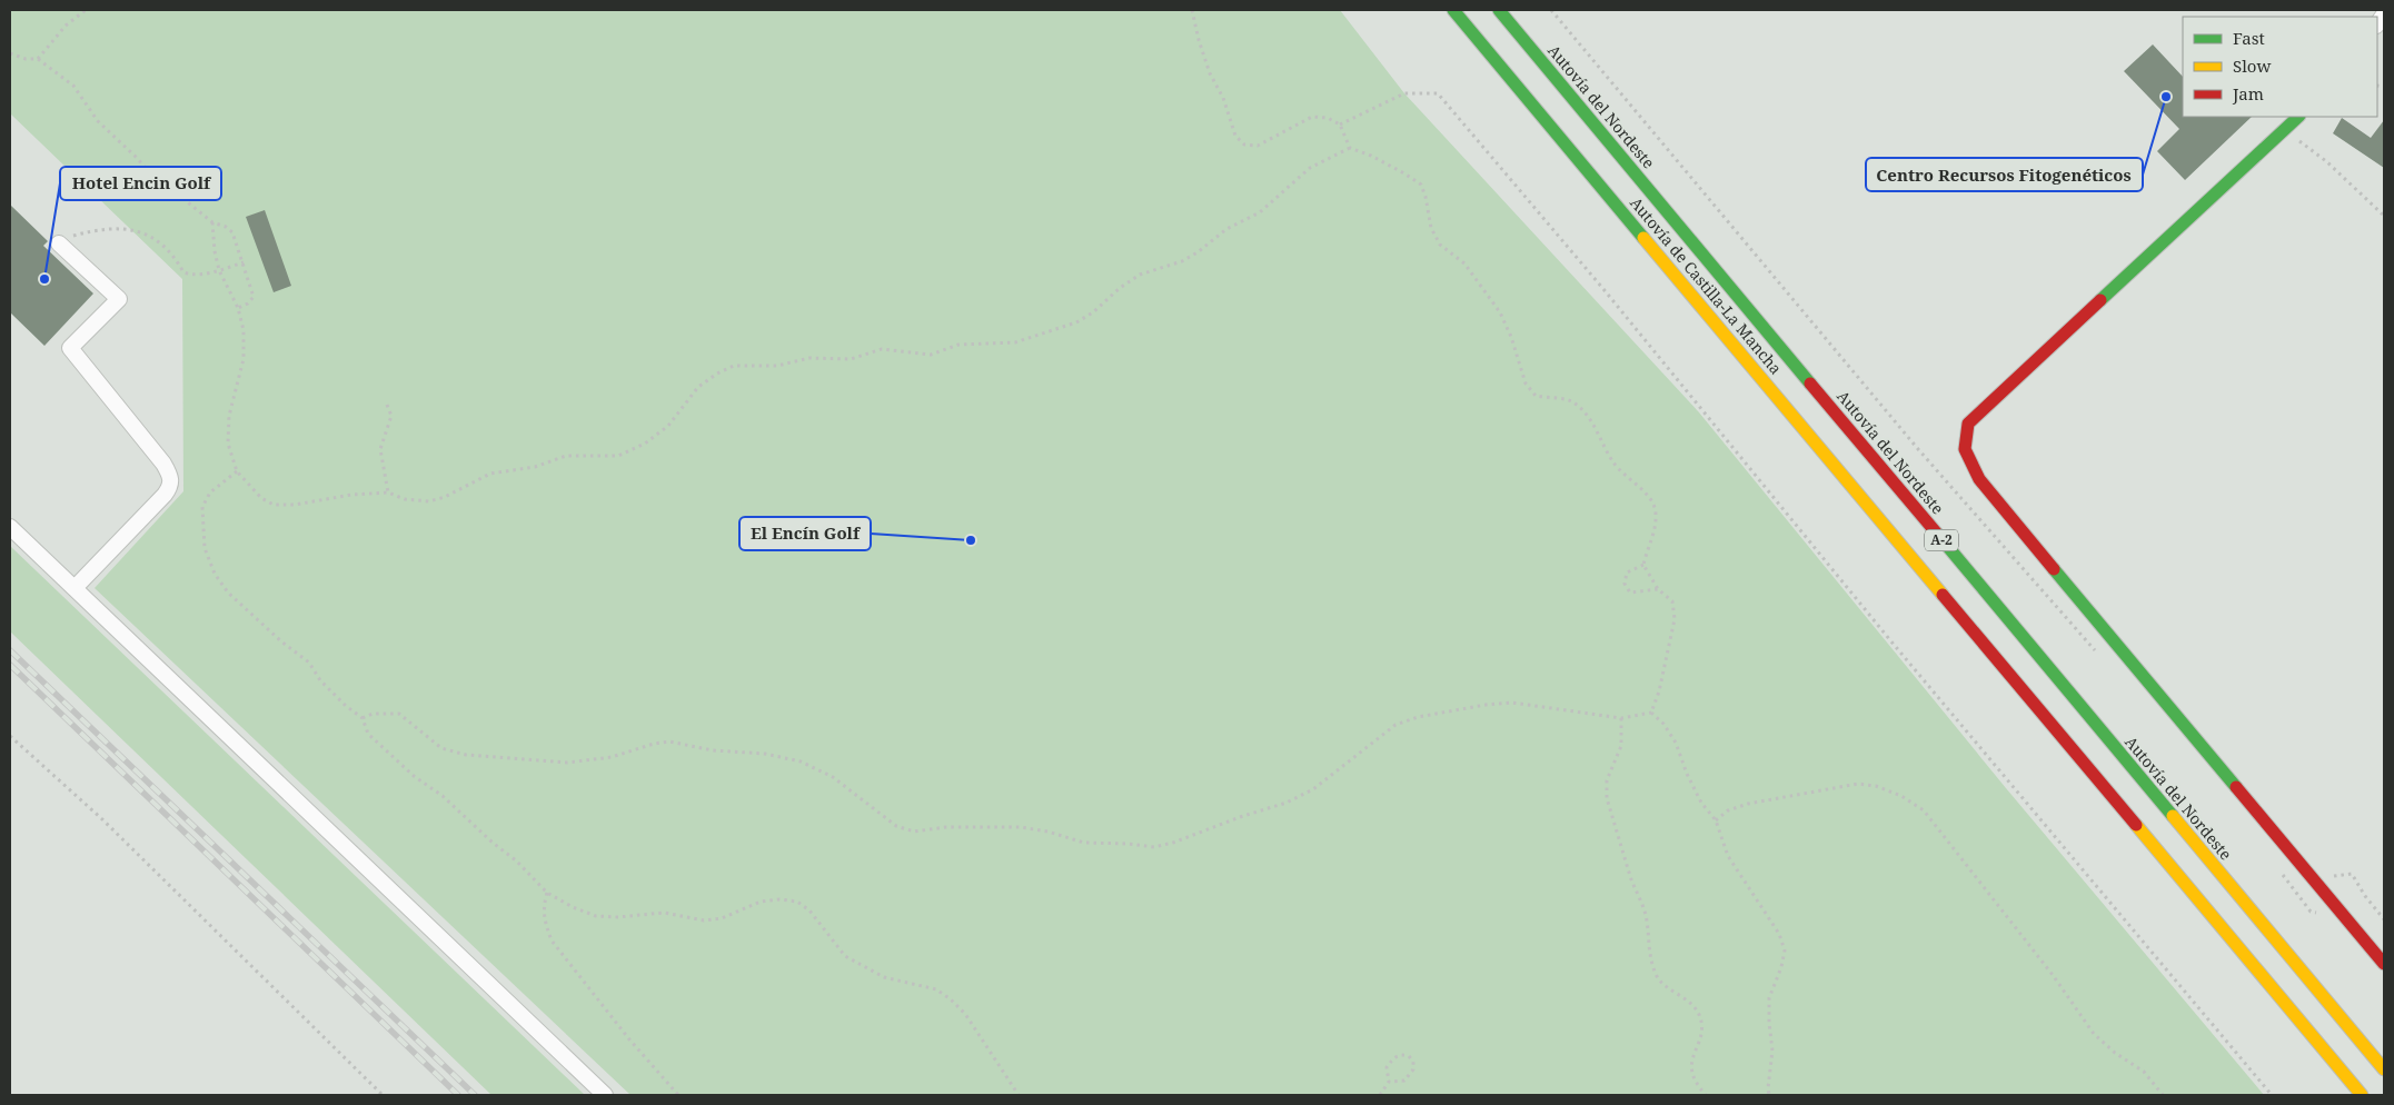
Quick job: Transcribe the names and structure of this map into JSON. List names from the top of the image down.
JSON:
{
  "streets": {
    "main road": ["Autovía del Nordeste", "Autovía de Castilla-La Mancha", "A-2"]
  },
  "places": ["Centro Recursos Fitogenéticos", "Hotel Encin Golf", "El Encín Golf"],
  "legend": ["Fast", "Slow", "Jam"]
}
